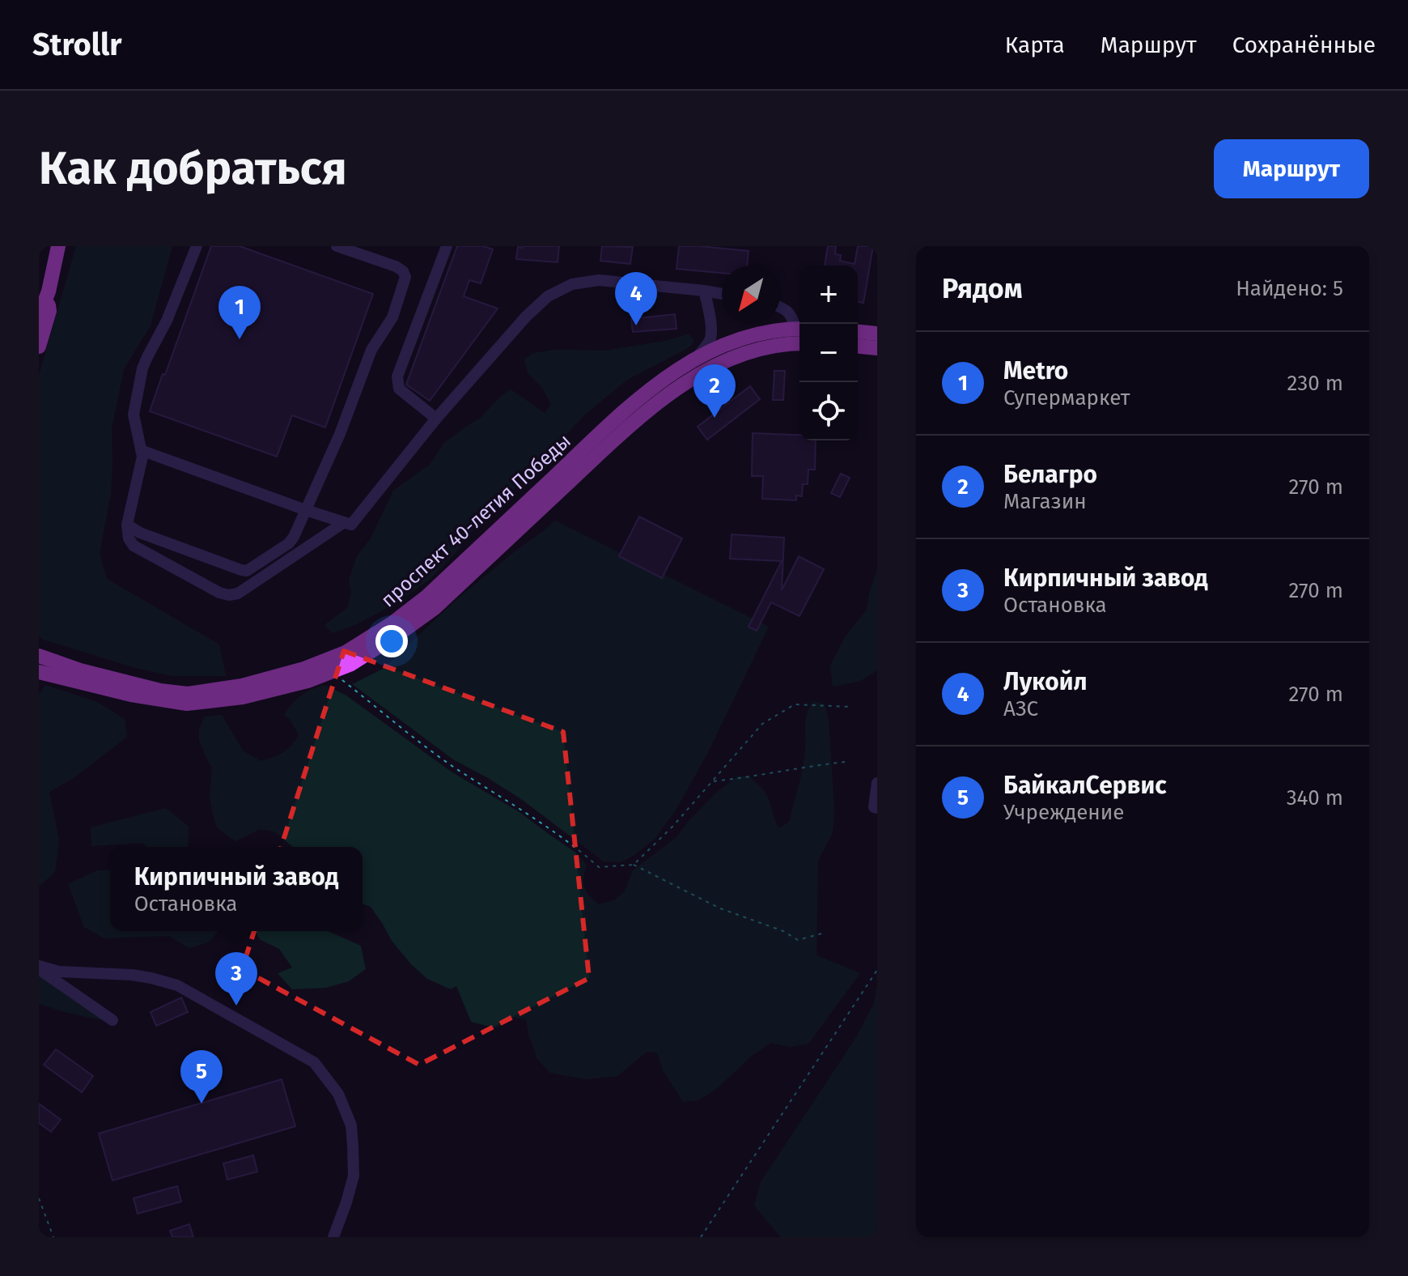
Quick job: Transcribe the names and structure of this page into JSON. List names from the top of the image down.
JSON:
{
  "streets": {
    "main road": ["проспект 40-летия Победы"]
  },
  "north": "bottom left",
  "page": {
    "header": "Strollr",
    "nav": ["Карта", "Маршрут", "Сохранённые"],
    "buttons": "Маршрут",
    "title": "Как добраться",
    "heading": ["Рядом", "Найдено: 5"],
    "map_buttons": ["+", "−"],
    "pins": [
      "4",
      "1",
      "2",
      "3",
      "5"
    ],
    "list": [
      {
        "mark": "1",
        "name": "Metro",
        "note": "Супермаркет",
        "value": "230 m"
      },
      {
        "mark": "2",
        "name": "Белагро",
        "note": "Магазин",
        "value": "270 m"
      },
      {
        "mark": "3",
        "name": "Кирпичный завод",
        "note": "Остановка",
        "value": "270 m"
      },
      {
        "mark": "4",
        "name": "Лукойл",
        "note": "АЗС",
        "value": "270 m"
      },
      {
        "mark": "5",
        "name": "БайкалСервис",
        "note": "Учреждение",
        "value": "340 m"
      }
    ],
    "popup": ["Кирпичный завод", "Остановка"]
  }
}
